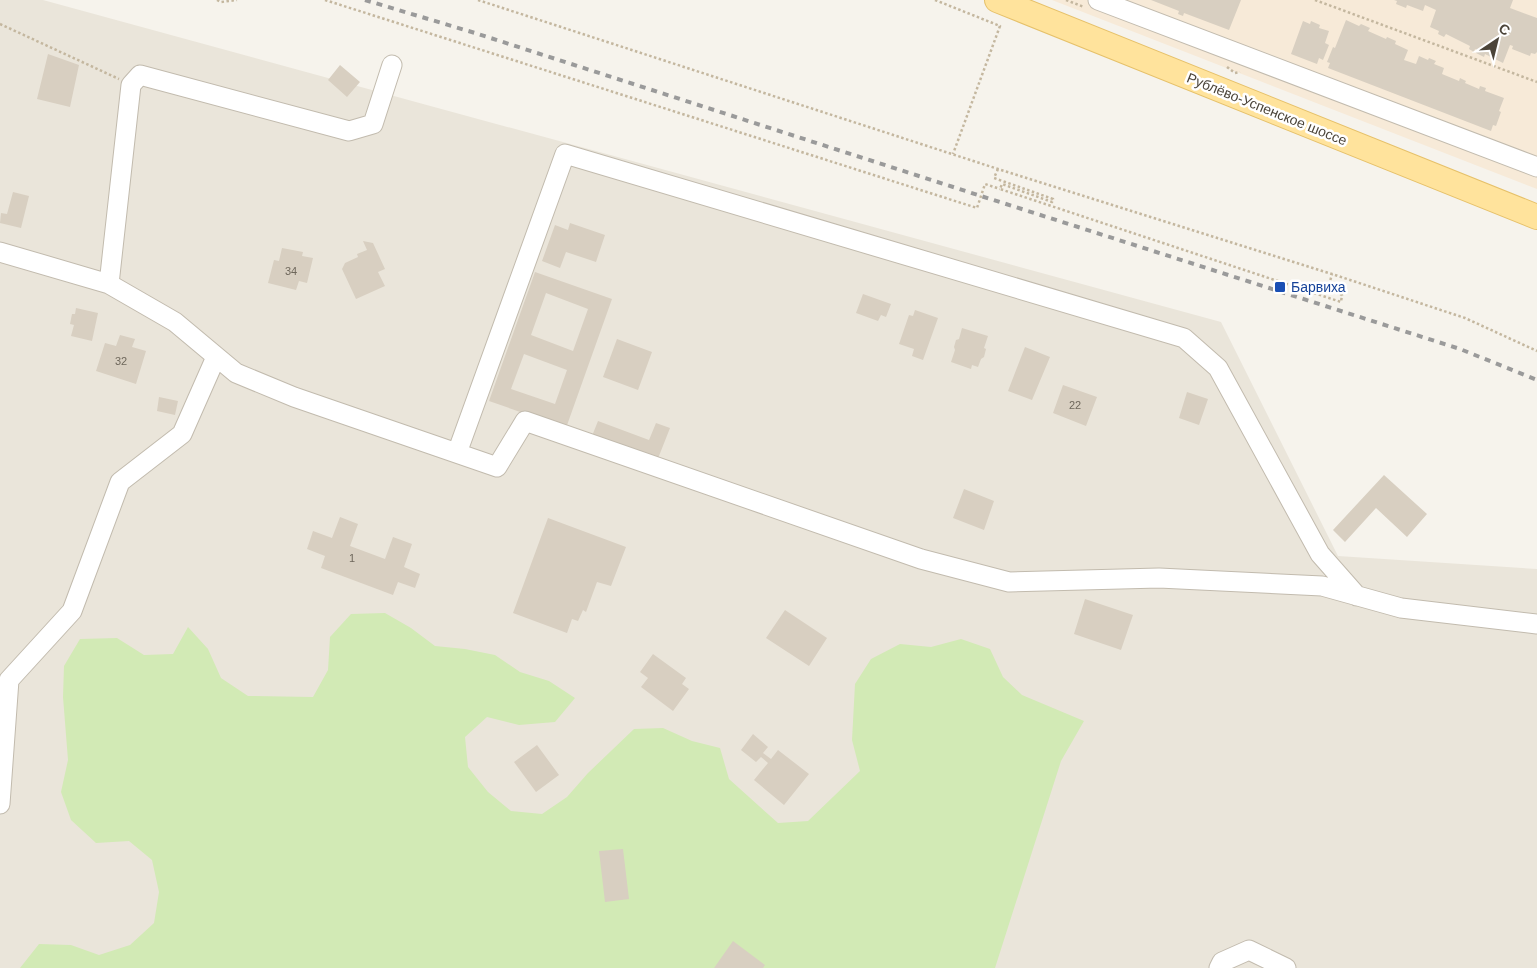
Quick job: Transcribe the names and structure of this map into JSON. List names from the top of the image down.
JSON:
{
  "streets": {
    "main road": ["Рублёво-Успенское шоссе"]
  },
  "places": {
    "transit": ["Барвиха"]
  },
  "house_numbers": [
    "34",
    "32",
    "22",
    "1"
  ],
  "north": "top right"
}
